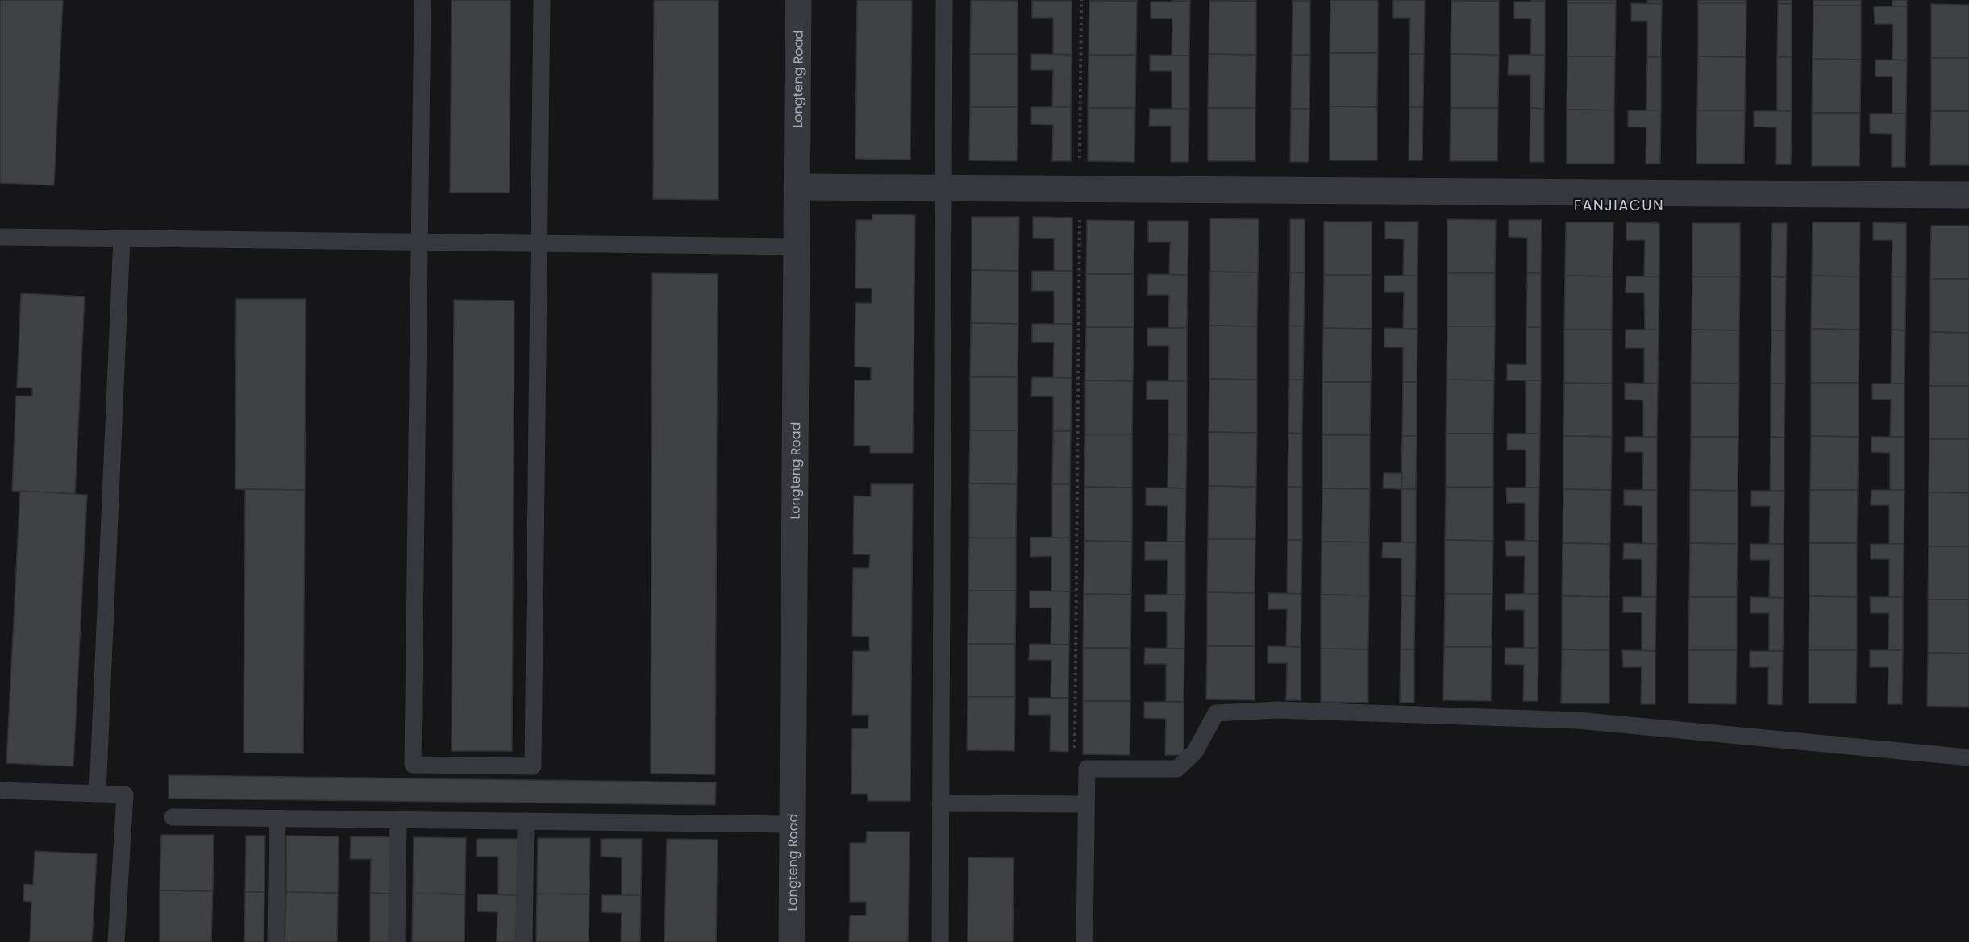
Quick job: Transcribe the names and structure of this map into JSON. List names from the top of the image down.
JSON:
{
  "streets": {
    "street": ["Longteng Road"]
  },
  "districts": ["FANJIACUN"]
}
